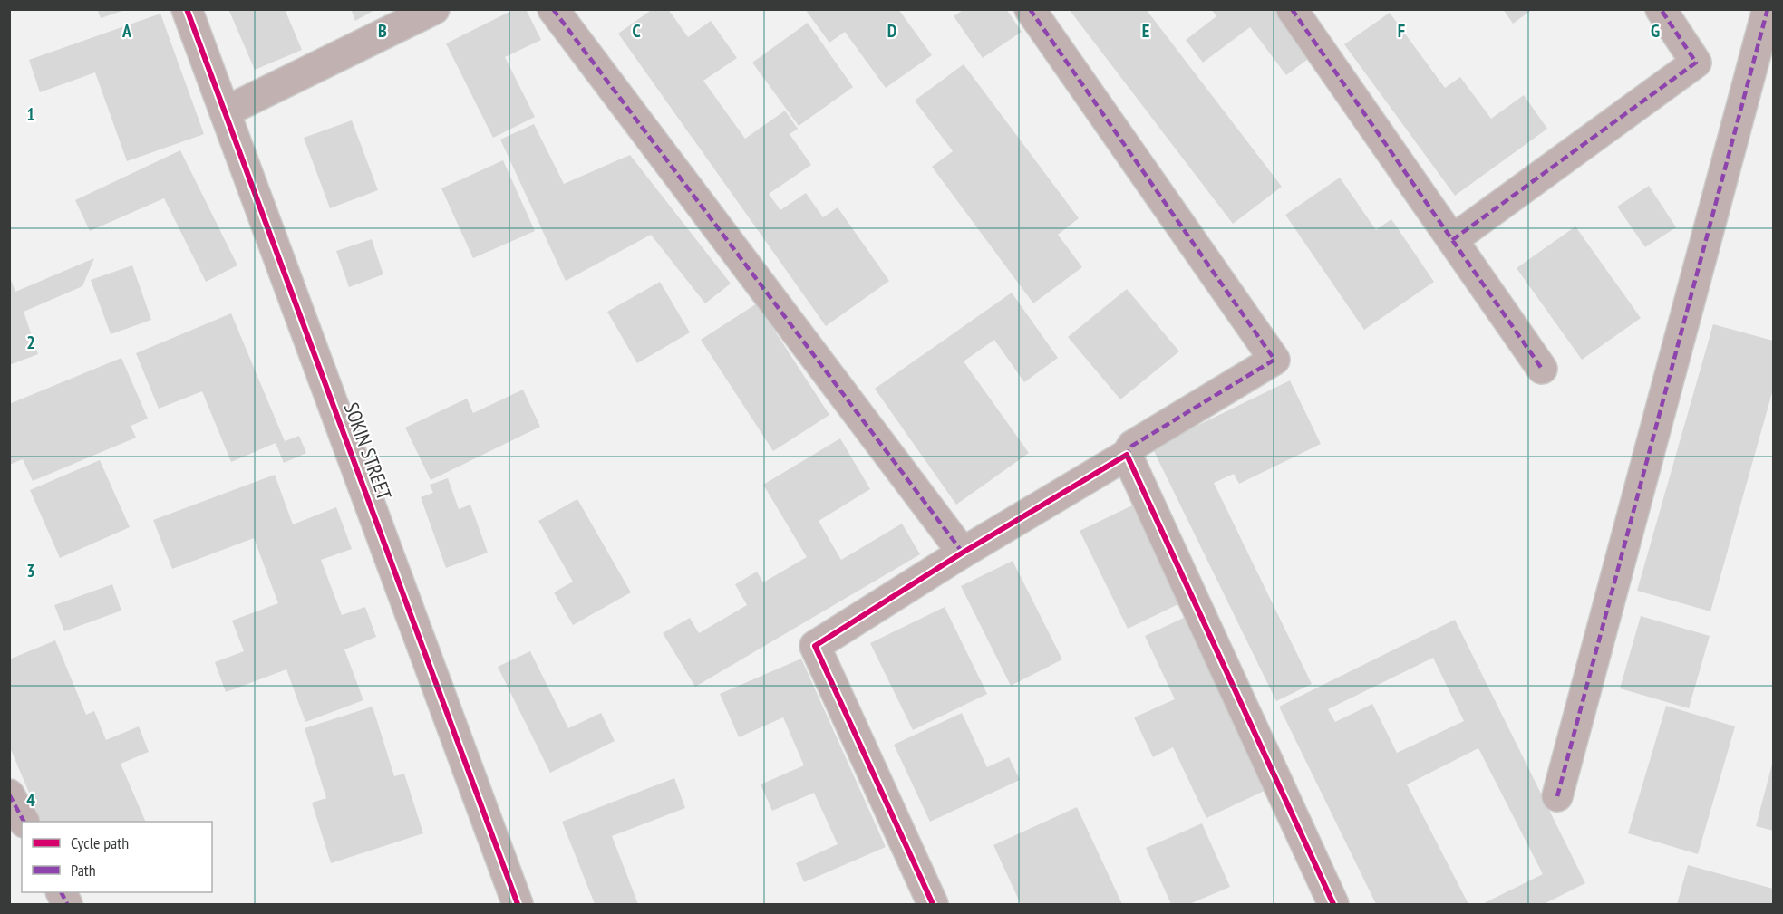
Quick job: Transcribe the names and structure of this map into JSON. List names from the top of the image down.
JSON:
{
  "streets": {
    "street": ["SOKIN STREET"]
  },
  "legend": ["Cycle path", "Path"],
  "grid": {
    "columns": [
      "A",
      "B",
      "C",
      "D",
      "E",
      "F",
      "G"
    ],
    "rows": [
      "1",
      "2",
      "3",
      "4"
    ]
  }
}
